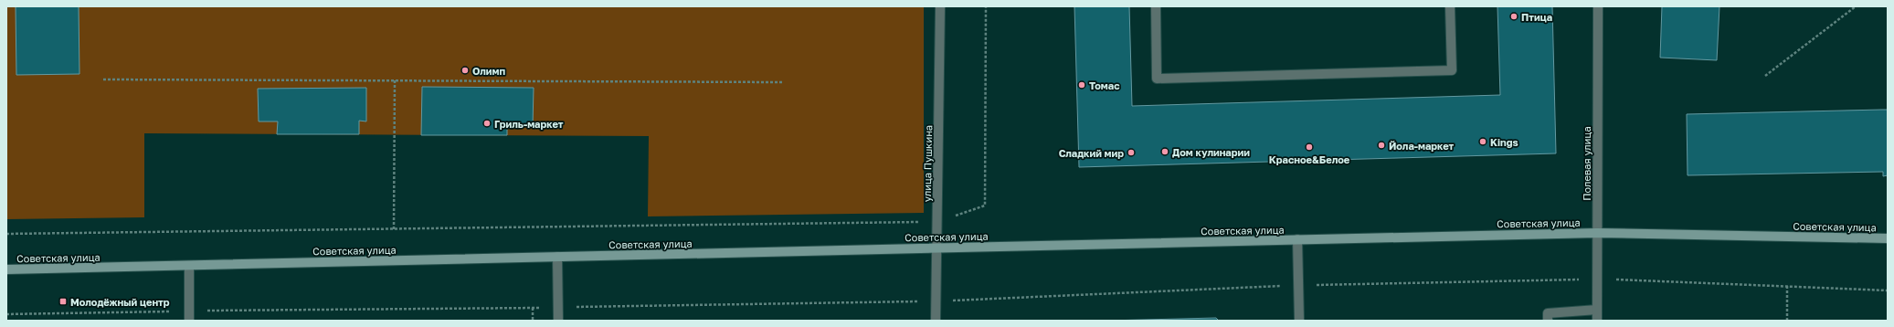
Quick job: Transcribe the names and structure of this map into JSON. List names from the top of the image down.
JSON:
{
  "streets": {
    "main road": ["Советская улица"],
    "street": ["улица Пушкина", "Полевая улица"]
  },
  "crossings": [
    ["улица Пушкина", "Советская улица"],
    ["Полевая улица", "Советская улица"]
  ],
  "places": {
    "other": [
      "Птица",
      "Олимп",
      "Томас",
      "Гриль-маркет",
      "Kings",
      "Йола-маркет",
      "Красное&Белое",
      "Дом кулинарии",
      "Сладкий мир"
    ],
    "transit": ["Молодёжный центр"]
  }
}
